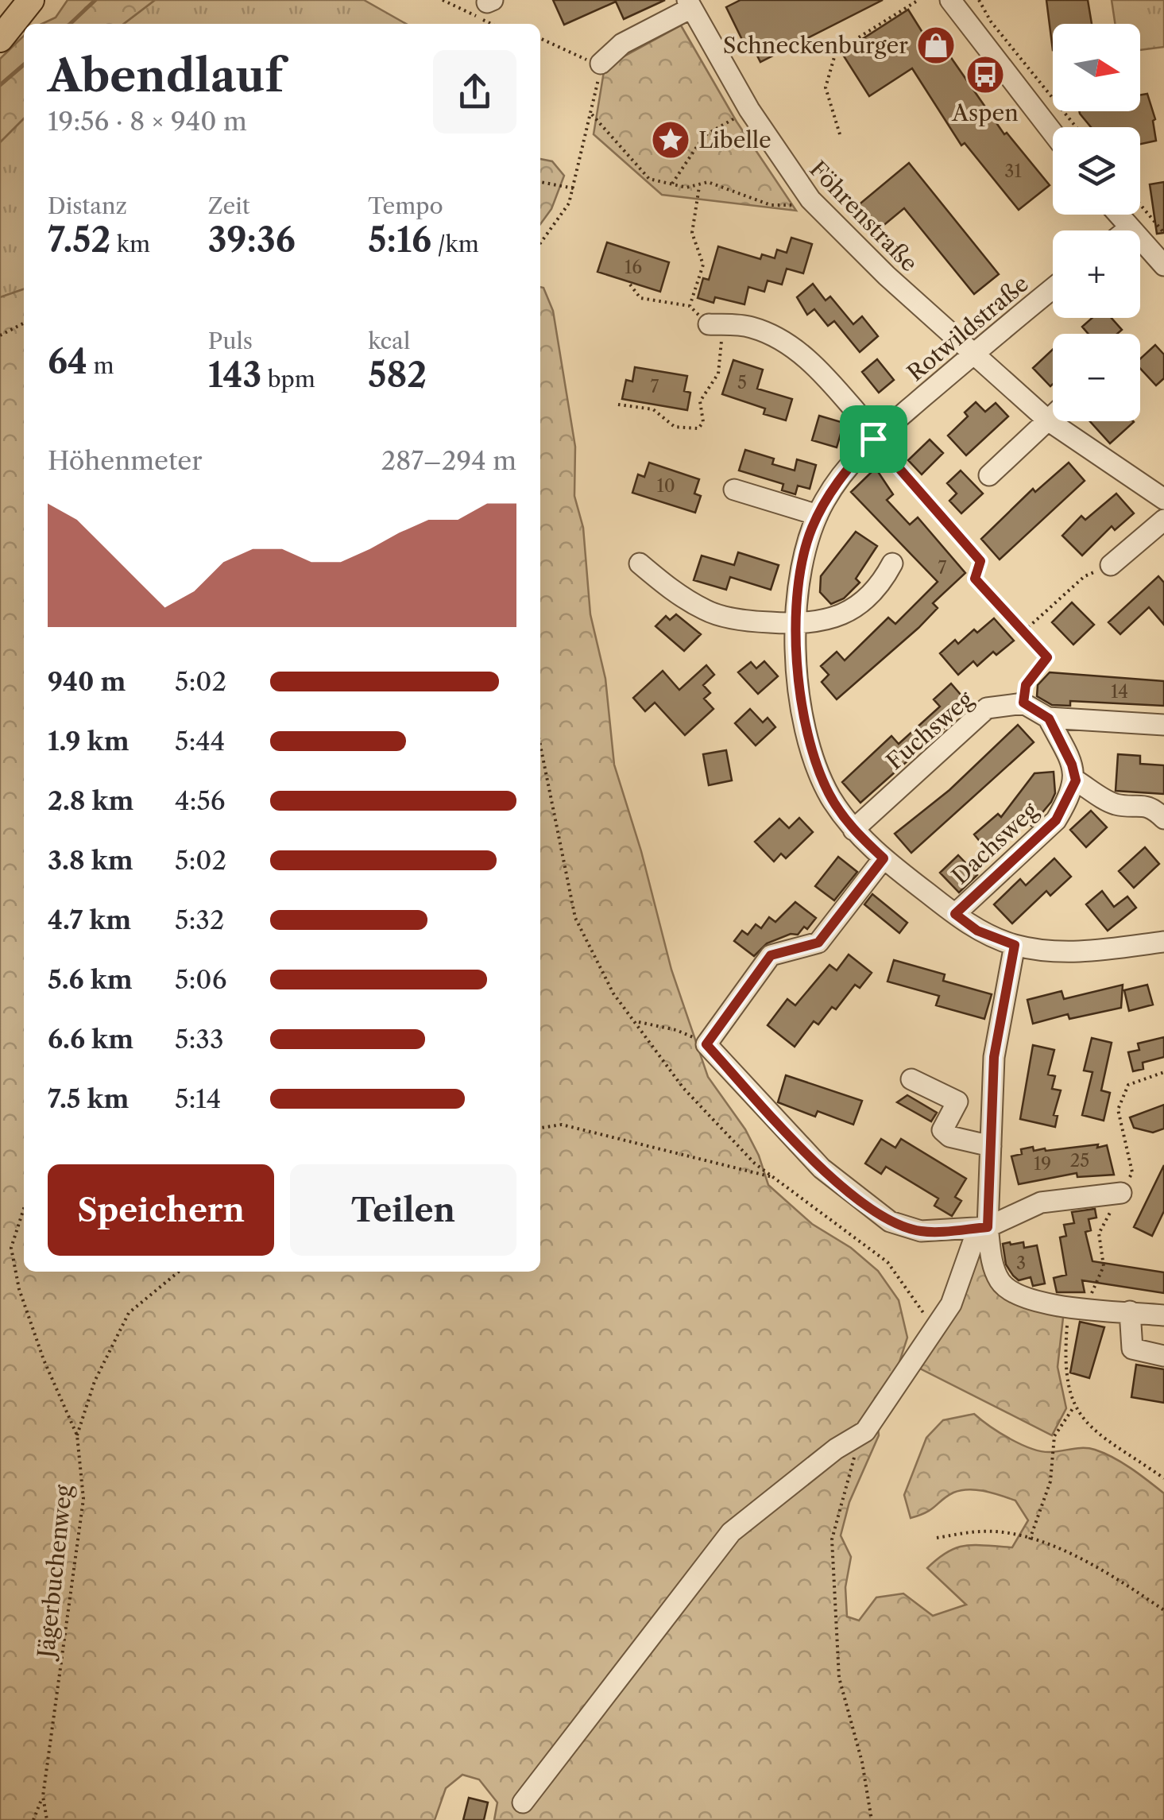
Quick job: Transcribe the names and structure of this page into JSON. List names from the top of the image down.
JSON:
{
  "streets": {
    "street": [
      "Föhrenstraße",
      "Rotwildstraße",
      "Fuchsweg",
      "Dachsweg"
    ],
    "path": ["Jägerbuchenweg"]
  },
  "crossings": [
    ["Föhrenstraße", "Rotwildstraße"],
    ["Rotwildstraße", "Fuchsweg"],
    ["Rotwildstraße", "Dachsweg"]
  ],
  "places": {
    "shop": ["Schneckenburger"],
    "bus stop": ["Aspen"],
    "place": ["Libelle"]
  },
  "house_numbers": [
    "31",
    "16",
    "5",
    "7",
    "10",
    "7",
    "14",
    "25",
    "19",
    "3"
  ],
  "north": "right",
  "page": {
    "map_buttons": ["+", "−"],
    "heading": ["Abendlauf", "19:56 · 8 × 940 m"],
    "stats": [
      ["Distanz", "7.52 km"],
      ["Zeit", "39:36"],
      ["Tempo", "5:16 /km"],
      ["64 m"],
      ["Puls", "143 bpm"],
      ["kcal", "582"]
    ],
    "chart": ["Höhenmeter", "287–294 m"],
    "list": [
      {
        "name": "940 m",
        "note": "5:02"
      },
      {
        "name": "1.9 km",
        "note": "5:44"
      },
      {
        "name": "2.8 km",
        "note": "4:56"
      },
      {
        "name": "3.8 km",
        "note": "5:02"
      },
      {
        "name": "4.7 km",
        "note": "5:32"
      },
      {
        "name": "5.6 km",
        "note": "5:06"
      },
      {
        "name": "6.6 km",
        "note": "5:33"
      },
      {
        "name": "7.5 km",
        "note": "5:14"
      }
    ],
    "buttons": ["Speichern", "Teilen"]
  }
}
